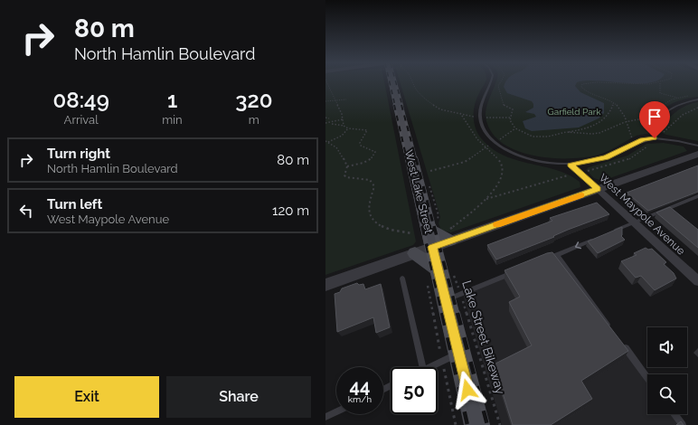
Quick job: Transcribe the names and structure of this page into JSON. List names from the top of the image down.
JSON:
{
  "streets": {
    "main road": ["West Lake Street"],
    "street": ["West Maypole Avenue"],
    "path": ["Lake Street Bikeway"]
  },
  "crossings": [
    ["West Lake Street", "Lake Street Bikeway"]
  ],
  "parks": ["Garfield Park"],
  "page": {
    "turn": ["80 m", "North Hamlin Boulevard"],
    "eta": [
      "08:49",
      "Arrival",
      "1",
      "min",
      "320",
      "m"
    ],
    "list": [
      {
        "name": "Turn right",
        "note": "North Hamlin Boulevard",
        "value": "80 m"
      },
      {
        "name": "Turn left",
        "note": "West Maypole Avenue",
        "value": "120 m"
      }
    ],
    "speed": "44 km/h",
    "limit": "50",
    "buttons": ["Exit", "Share"]
  }
}
